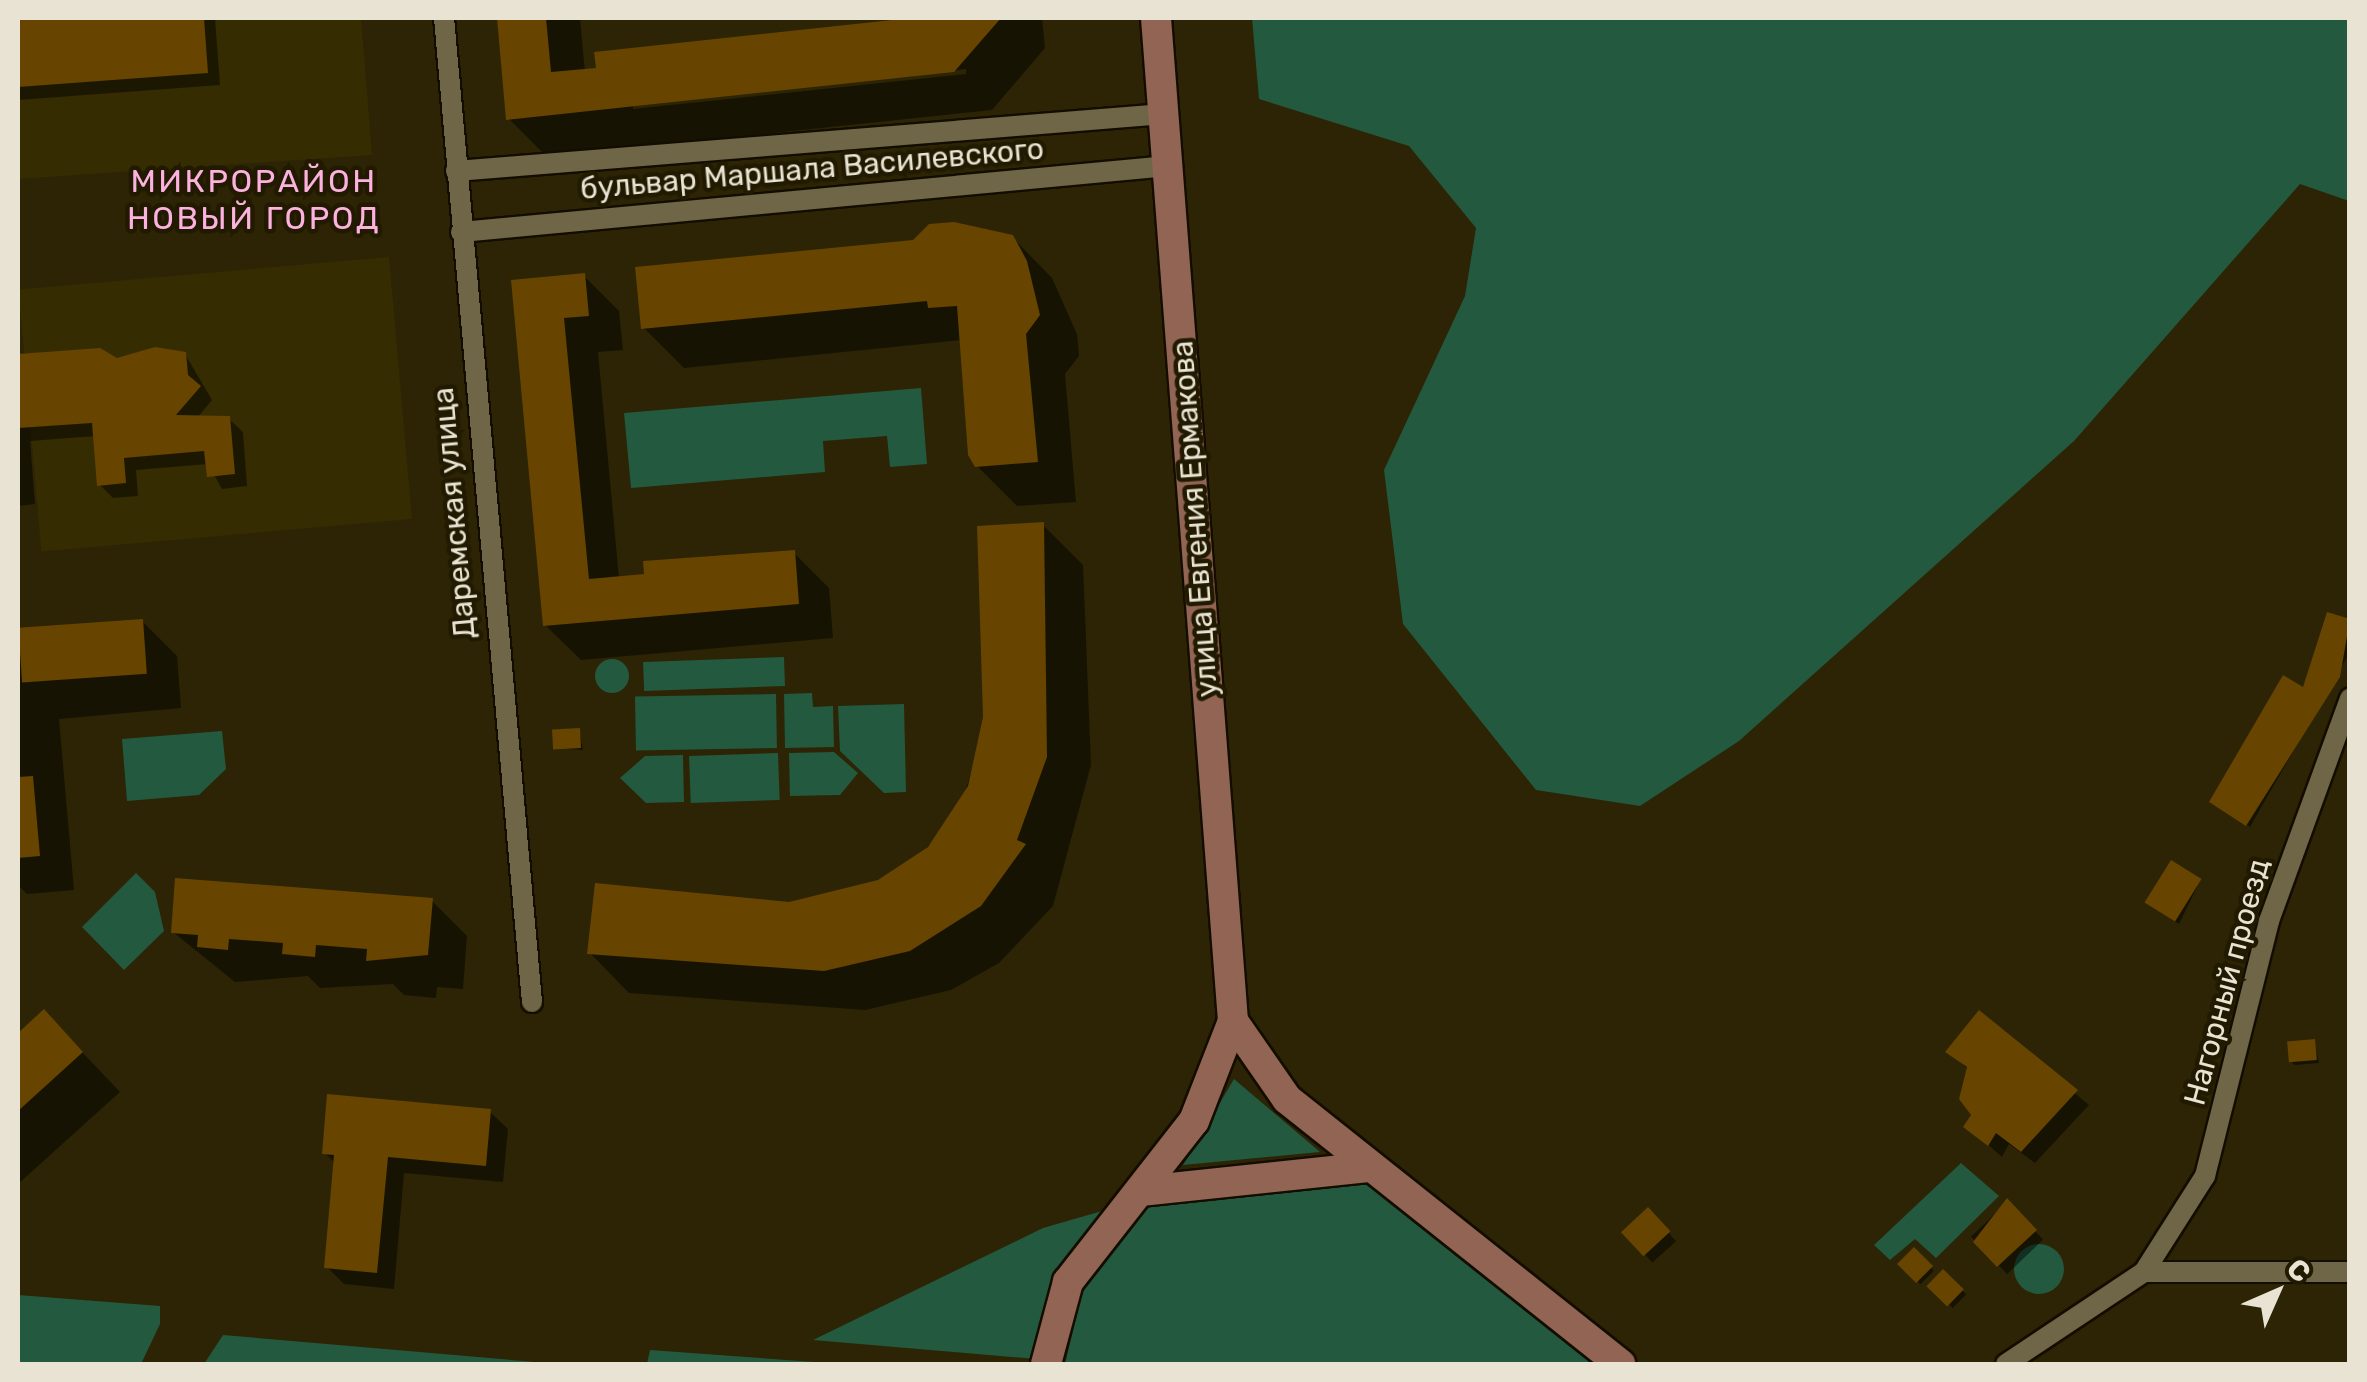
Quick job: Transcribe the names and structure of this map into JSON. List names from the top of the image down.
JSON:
{
  "streets": {
    "main road": ["улица Евгения Ермакова"],
    "street": ["бульвар Маршала Василевского", "Даремская улица", "Нагорный проезд"]
  },
  "crossings": [
    ["бульвар Маршала Василевского", "Даремская улица"],
    ["бульвар Маршала Василевского", "улица Евгения Ермакова"]
  ],
  "districts": ["МИКРОРАЙОН НОВЫЙ ГОРОД"],
  "north": "top right"
}
